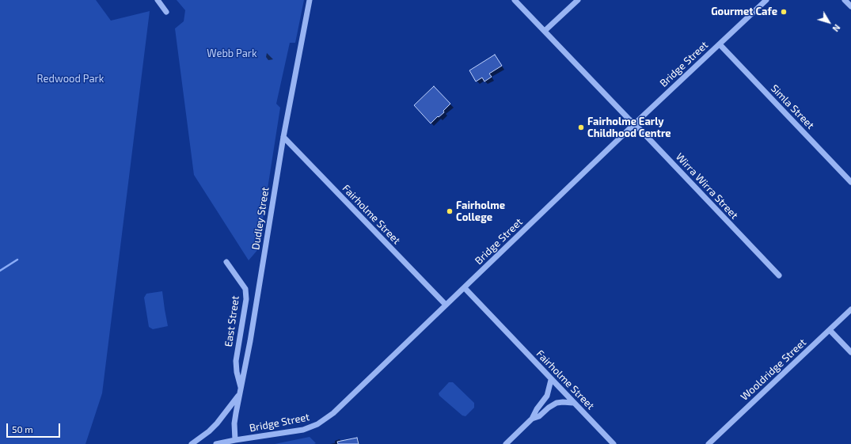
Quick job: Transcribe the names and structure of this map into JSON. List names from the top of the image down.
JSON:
{
  "streets": {
    "street": [
      "Bridge Street",
      "Simla Street",
      "Wirra Wirra Street",
      "Fairholme Street",
      "Dudley Street",
      "East Street",
      "Wooldridge Street"
    ]
  },
  "crossings": [
    ["Bridge Street", "Simla Street"],
    ["Bridge Street", "Wirra Wirra Street"],
    ["Bridge Street", "Fairholme Street"],
    ["Bridge Street", "Dudley Street"],
    ["Fairholme Street", "Dudley Street"],
    ["Dudley Street", "East Street"]
  ],
  "parks": ["Webb Park", "Redwood Park"],
  "places": ["Gourmet Cafe", "Fairholme Early Childhood Centre", "Fairholme College"],
  "scale_bar": "50 m",
  "north": "bottom right"
}
